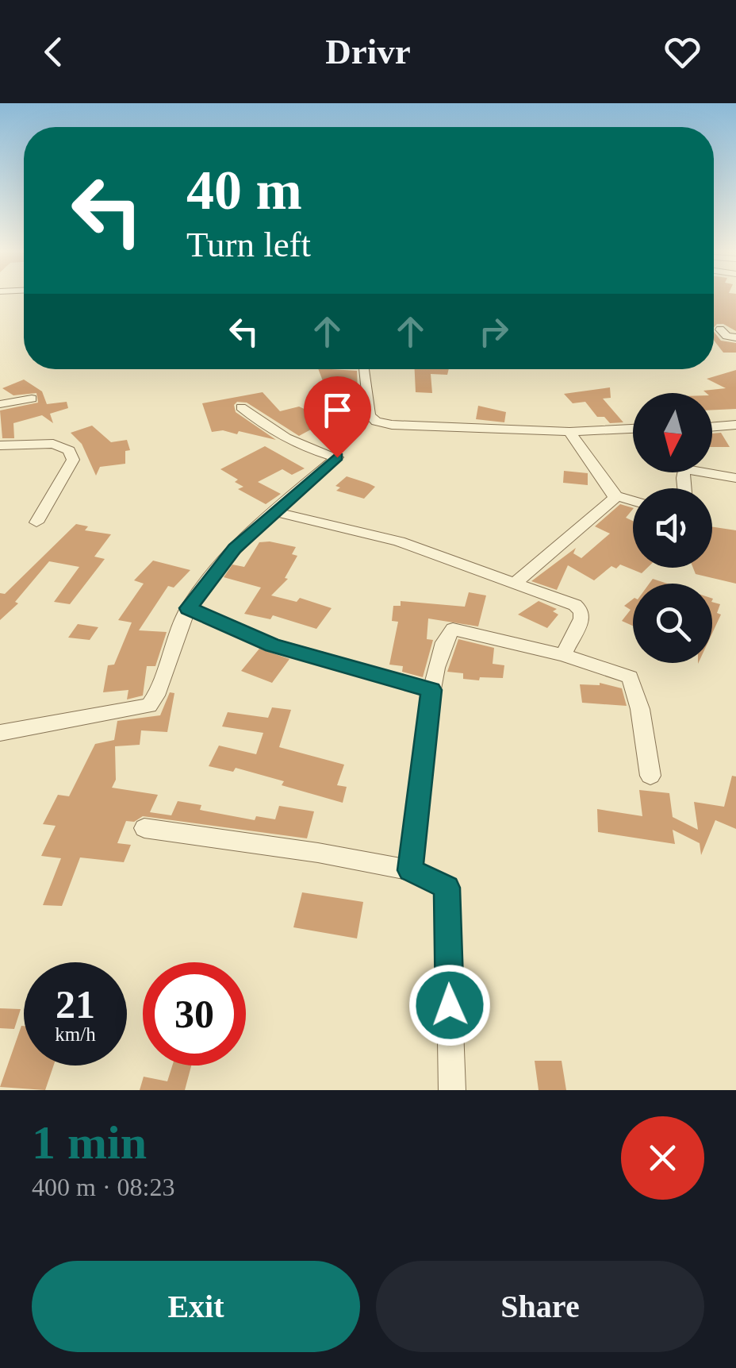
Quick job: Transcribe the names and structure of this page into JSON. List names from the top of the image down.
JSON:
{
  "north": "bottom",
  "page": {
    "header": "Drivr",
    "turn": ["40 m", "Turn left"],
    "speed": "21 km/h",
    "limit": "30",
    "heading": ["1 min", "400 m · 08:23"],
    "buttons": ["Exit", "Share"]
  }
}
